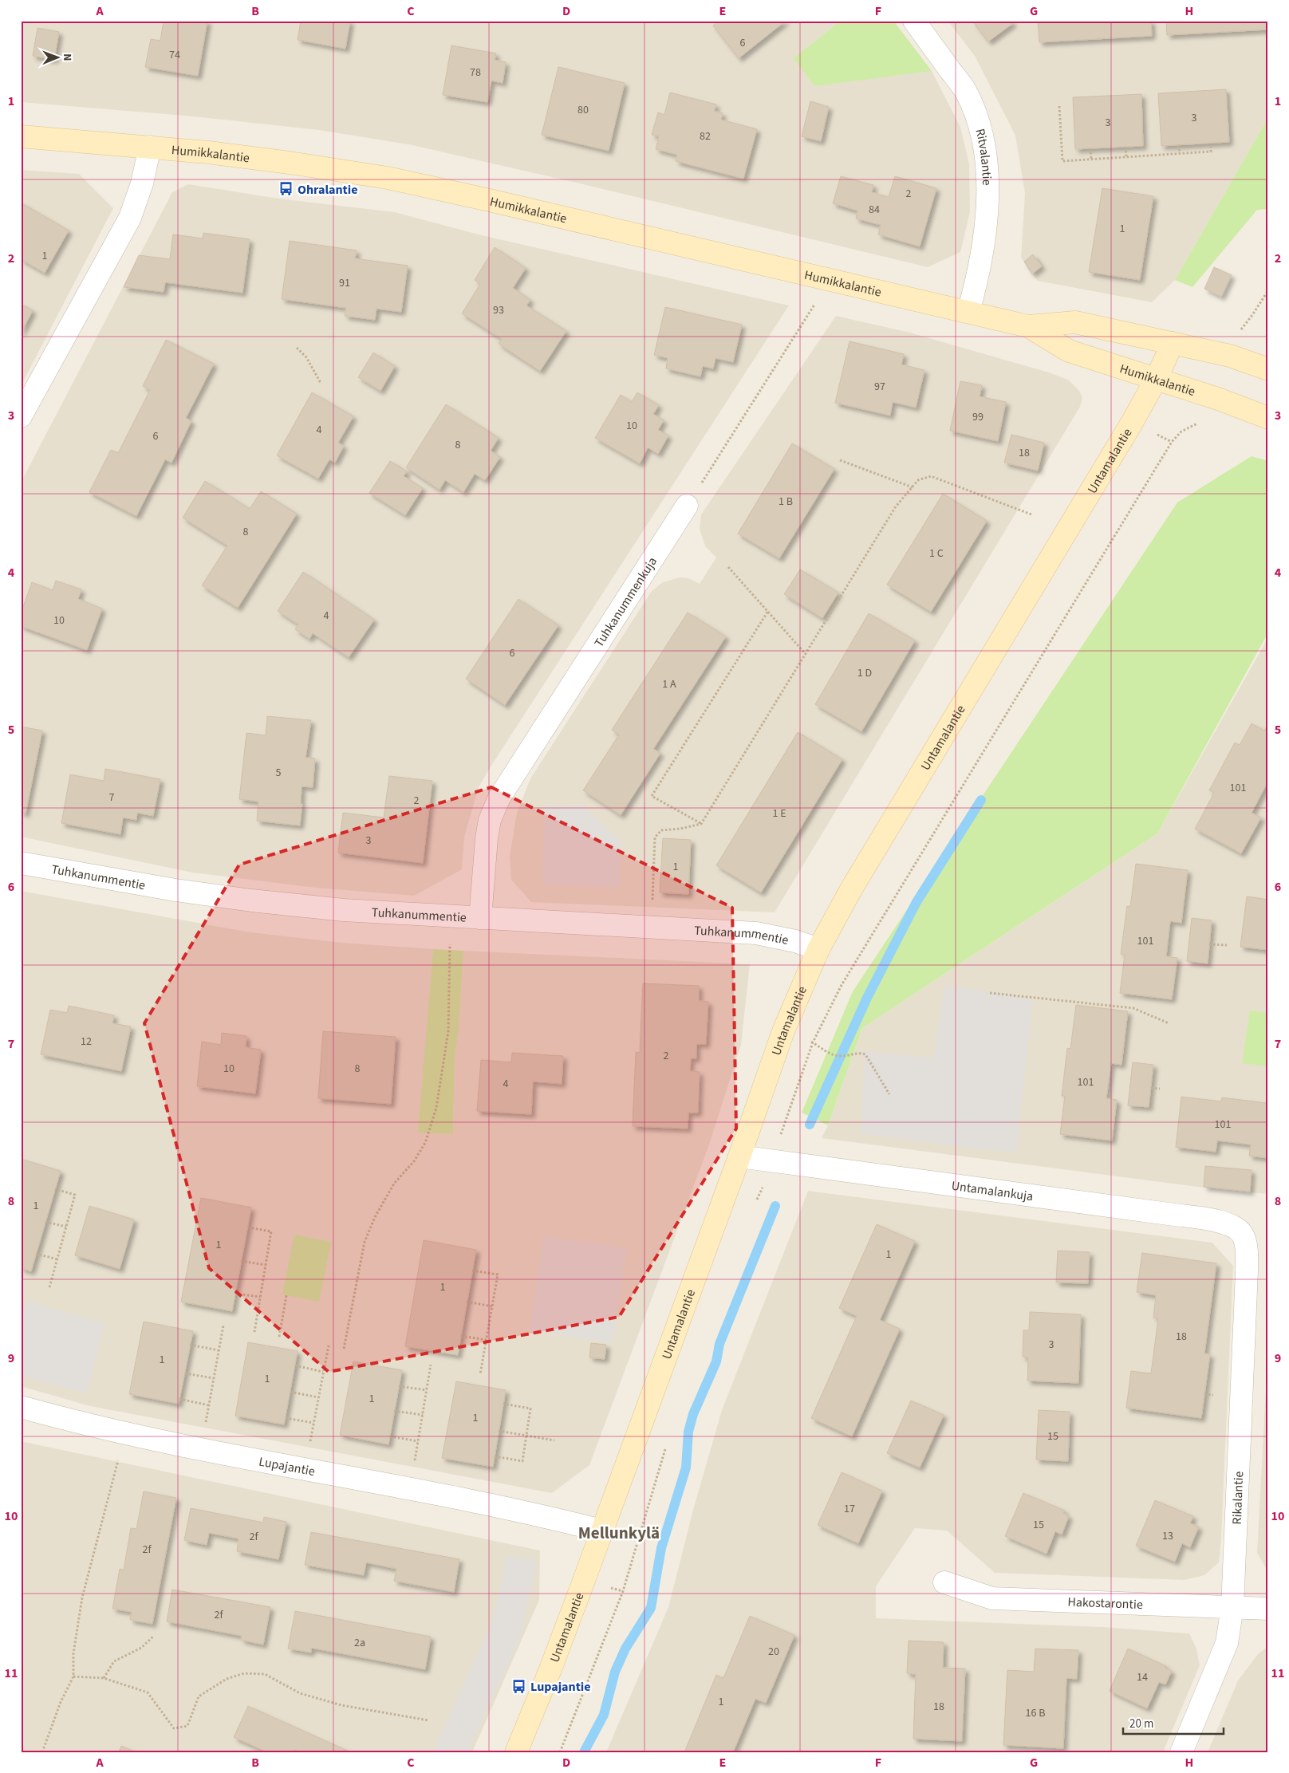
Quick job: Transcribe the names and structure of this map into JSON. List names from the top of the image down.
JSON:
{
  "streets": {
    "street": [
      "Humikkalantie",
      "Ritvalantie",
      "Untamalantie",
      "Tuhkanummenkuja",
      "Tuhkanummentie",
      "Untamalankuja",
      "Lupajantie",
      "Rikalantie",
      "Hakostarontie"
    ]
  },
  "crossings": [
    ["Humikkalantie", "Ritvalantie"],
    ["Humikkalantie", "Untamalantie"],
    ["Untamalantie", "Tuhkanummentie"],
    ["Untamalantie", "Untamalankuja"],
    ["Untamalantie", "Lupajantie"],
    ["Tuhkanummenkuja", "Tuhkanummentie"],
    ["Untamalankuja", "Rikalantie"],
    ["Rikalantie", "Hakostarontie"]
  ],
  "districts": ["Mellunkylä"],
  "places": {
    "bus stop": ["Ohralantie", "Lupajantie"]
  },
  "house_numbers": [
    "6",
    "74",
    "78",
    "80",
    "3",
    "3",
    "82",
    "2",
    "84",
    "1",
    "1",
    "91",
    "93",
    "97",
    "99",
    "10",
    "4",
    "6",
    "8",
    "18",
    "1 B",
    "8",
    "1 C",
    "4",
    "10",
    "6",
    "1 D",
    "1 A",
    "5",
    "101",
    "7",
    "2",
    "1 E",
    "3",
    "1",
    "101",
    "12",
    "2",
    "10",
    "8",
    "101",
    "4",
    "101",
    "1",
    "1",
    "1",
    "1",
    "18",
    "3",
    "1",
    "1",
    "1",
    "1",
    "15",
    "17",
    "15",
    "13",
    "2f",
    "2f",
    "2f",
    "2a",
    "20",
    "14",
    "1",
    "18",
    "16 B"
  ],
  "scale_bar": "20 m",
  "north": "right",
  "grid": {
    "columns": [
      "A",
      "B",
      "C",
      "D",
      "E",
      "F",
      "G",
      "H"
    ],
    "rows": [
      "1",
      "2",
      "3",
      "4",
      "5",
      "6",
      "7",
      "8",
      "9",
      "10",
      "11"
    ]
  }
}
